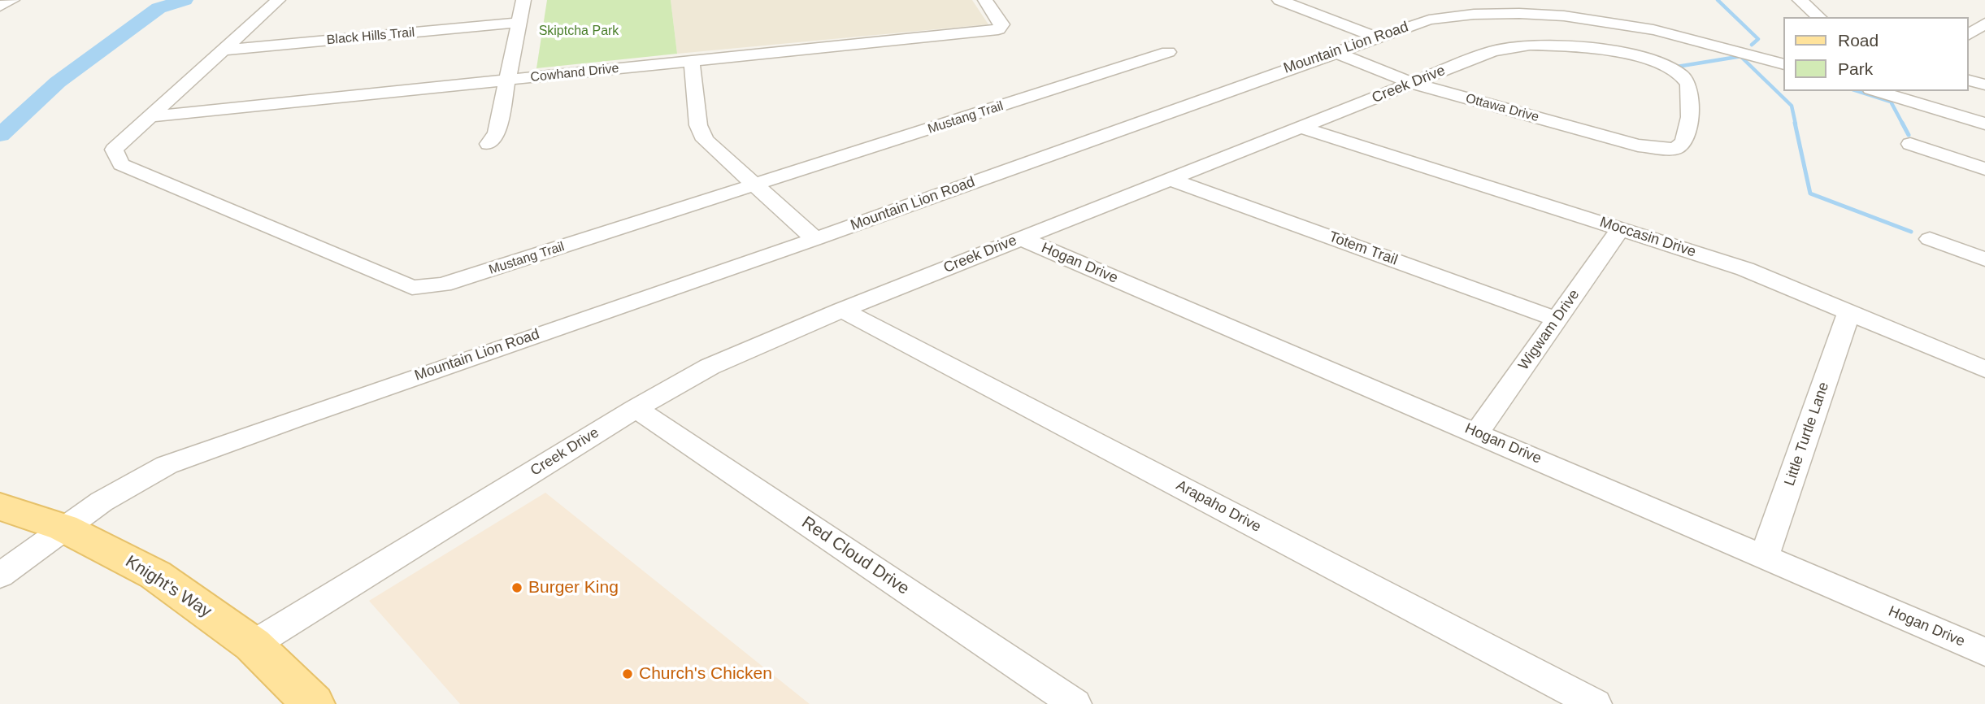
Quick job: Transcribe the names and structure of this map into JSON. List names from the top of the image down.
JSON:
{
  "streets": {
    "main road": ["Knight's Way"],
    "street": [
      "Black Hills Trail",
      "Mountain Lion Road",
      "Cowhand Drive",
      "Creek Drive",
      "Ottawa Drive",
      "Mustang Trail",
      "Moccasin Drive",
      "Totem Trail",
      "Hogan Drive",
      "Wigwam Drive",
      "Little Turtle Lane",
      "Arapaho Drive",
      "Red Cloud Drive"
    ]
  },
  "crossings": [
    ["Black Hills Trail", "Mustang Trail"],
    ["Mountain Lion Road", "Ottawa Drive"],
    ["Mountain Lion Road", "Knight's Way"],
    ["Cowhand Drive", "Mustang Trail"],
    ["Creek Drive", "Ottawa Drive"],
    ["Creek Drive", "Moccasin Drive"],
    ["Creek Drive", "Totem Trail"],
    ["Creek Drive", "Hogan Drive"],
    ["Creek Drive", "Arapaho Drive"],
    ["Creek Drive", "Red Cloud Drive"],
    ["Creek Drive", "Knight's Way"],
    ["Moccasin Drive", "Wigwam Drive"],
    ["Moccasin Drive", "Little Turtle Lane"],
    ["Totem Trail", "Wigwam Drive"],
    ["Hogan Drive", "Wigwam Drive"],
    ["Hogan Drive", "Little Turtle Lane"]
  ],
  "parks": ["Skiptcha Park"],
  "places": ["Burger King", "Church's Chicken"],
  "legend": ["Road", "Park"]
}
